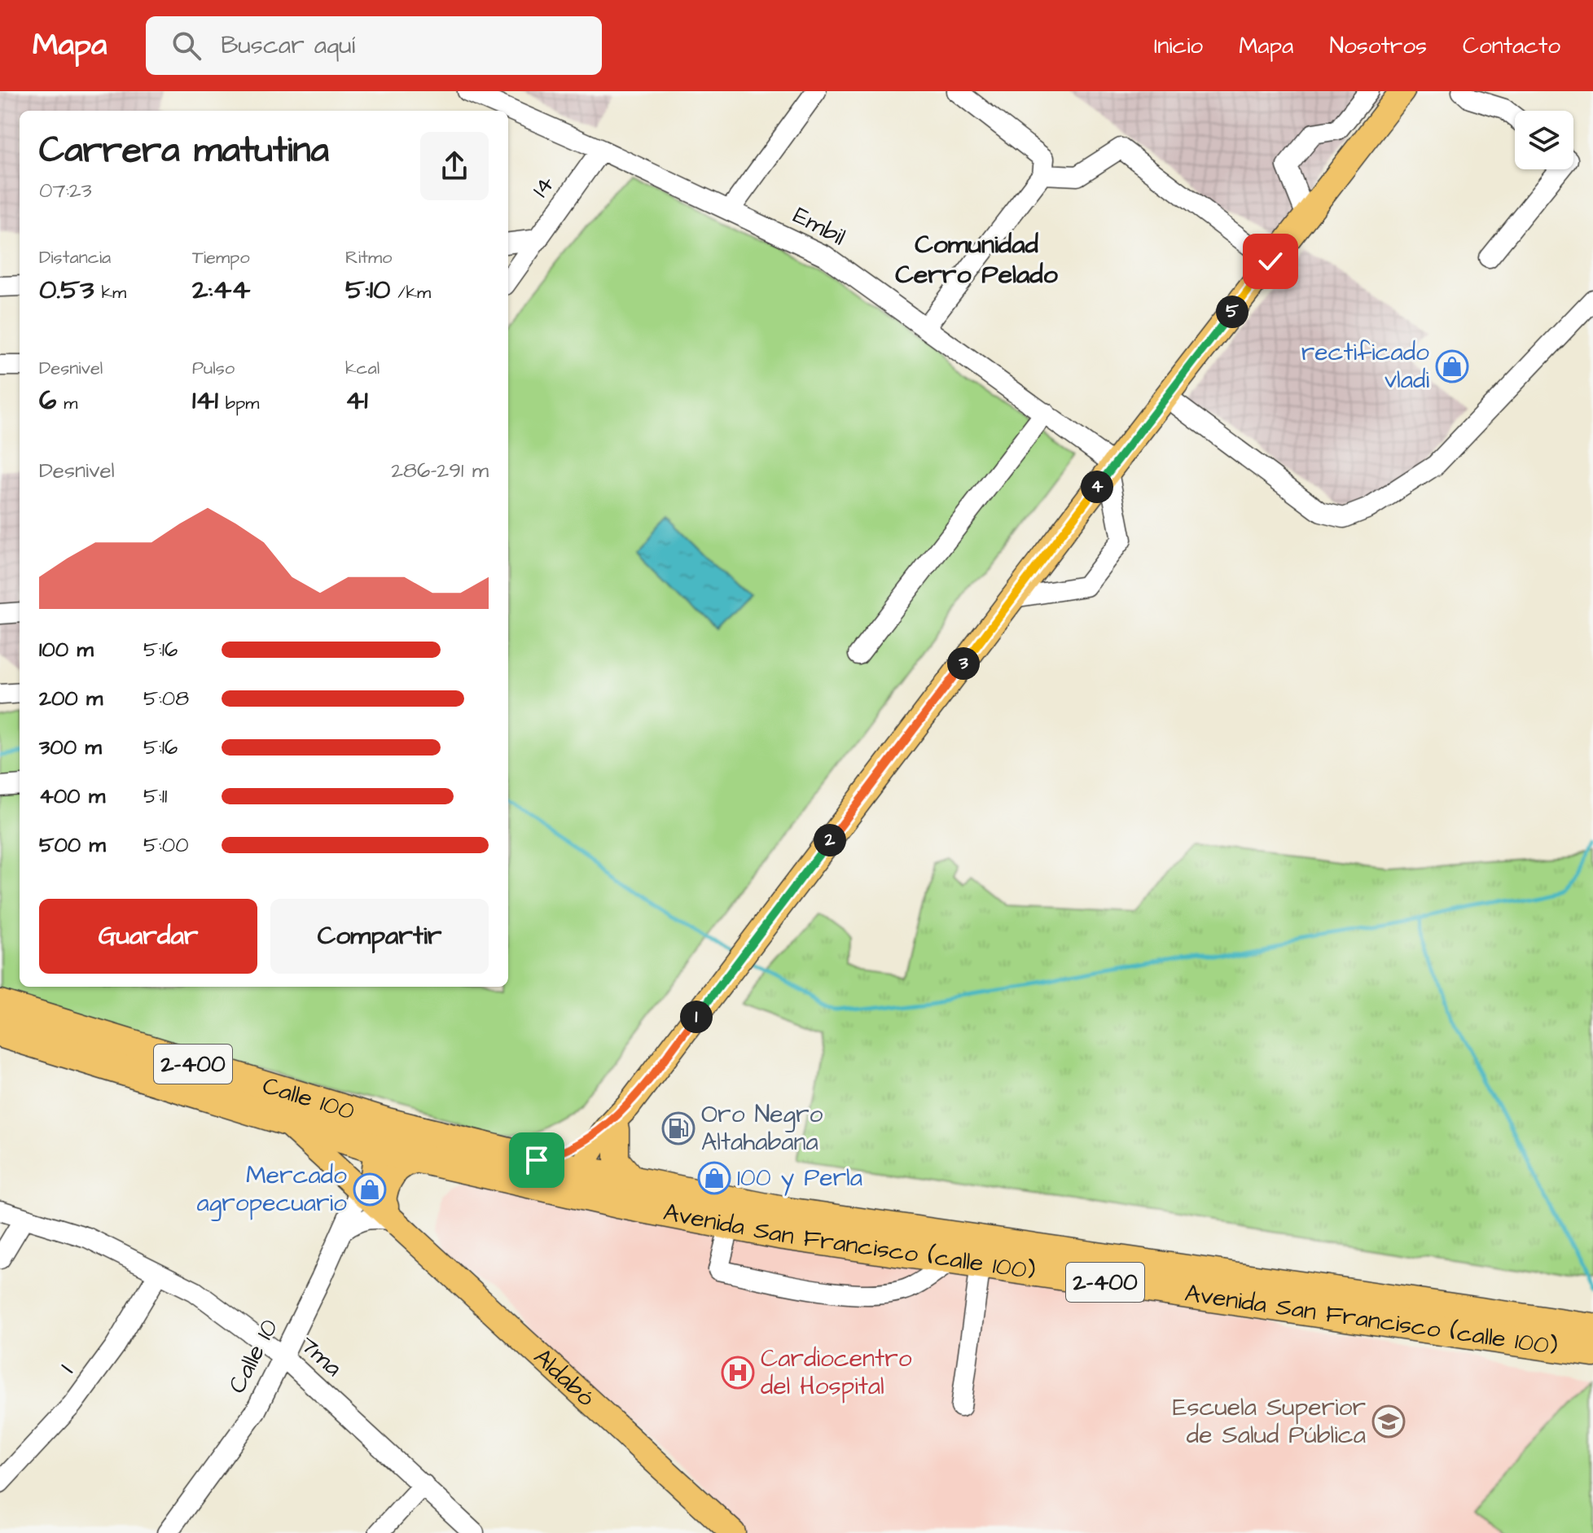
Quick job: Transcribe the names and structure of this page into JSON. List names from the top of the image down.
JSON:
{
  "streets": {
    "highway": ["2-400", "Calle 100", "Avenida San Francisco (calle 100)"],
    "main road": ["Aldabó"],
    "street": [
      "14",
      "Embil",
      "Calle 10",
      "7ma",
      "I"
    ]
  },
  "crossings": [
    ["14", "Embil"],
    ["Calle 100", "Avenida San Francisco (calle 100)"],
    ["Calle 100", "Aldabó"],
    ["Calle 10", "7ma"],
    ["Calle 10", "Aldabó"],
    ["7ma", "I"]
  ],
  "districts": ["Comunidad Cerro Pelado"],
  "places": {
    "shop": ["rectificado vladi", "100 y Perla", "Mercado agropecuario"],
    "fuel station": ["Oro Negro Altahabana"],
    "hospital": ["Cardiocentro del Hospital"],
    "school or university": ["Escuela Superior de Salud Pública"]
  },
  "page": {
    "header": "Mapa",
    "search": "Buscar aquí",
    "nav": [
      "Inicio",
      "Mapa",
      "Nosotros",
      "Contacto"
    ],
    "heading": ["Carrera matutina", "07:23"],
    "stats": [
      ["Distancia", "0.53 km"],
      ["Tiempo", "2:44"],
      ["Ritmo", "5:10 /km"],
      ["Desnivel", "6 m"],
      ["Pulso", "141 bpm"],
      ["kcal", "41"]
    ],
    "pins": [
      "5",
      "4",
      "3",
      "2",
      "1"
    ],
    "chart": ["Desnivel", "286–291 m"],
    "list": [
      {
        "name": "100 m",
        "note": "5:16"
      },
      {
        "name": "200 m",
        "note": "5:08"
      },
      {
        "name": "300 m",
        "note": "5:16"
      },
      {
        "name": "400 m",
        "note": "5:11"
      },
      {
        "name": "500 m",
        "note": "5:00"
      }
    ],
    "buttons": ["Guardar", "Compartir"]
  }
}
